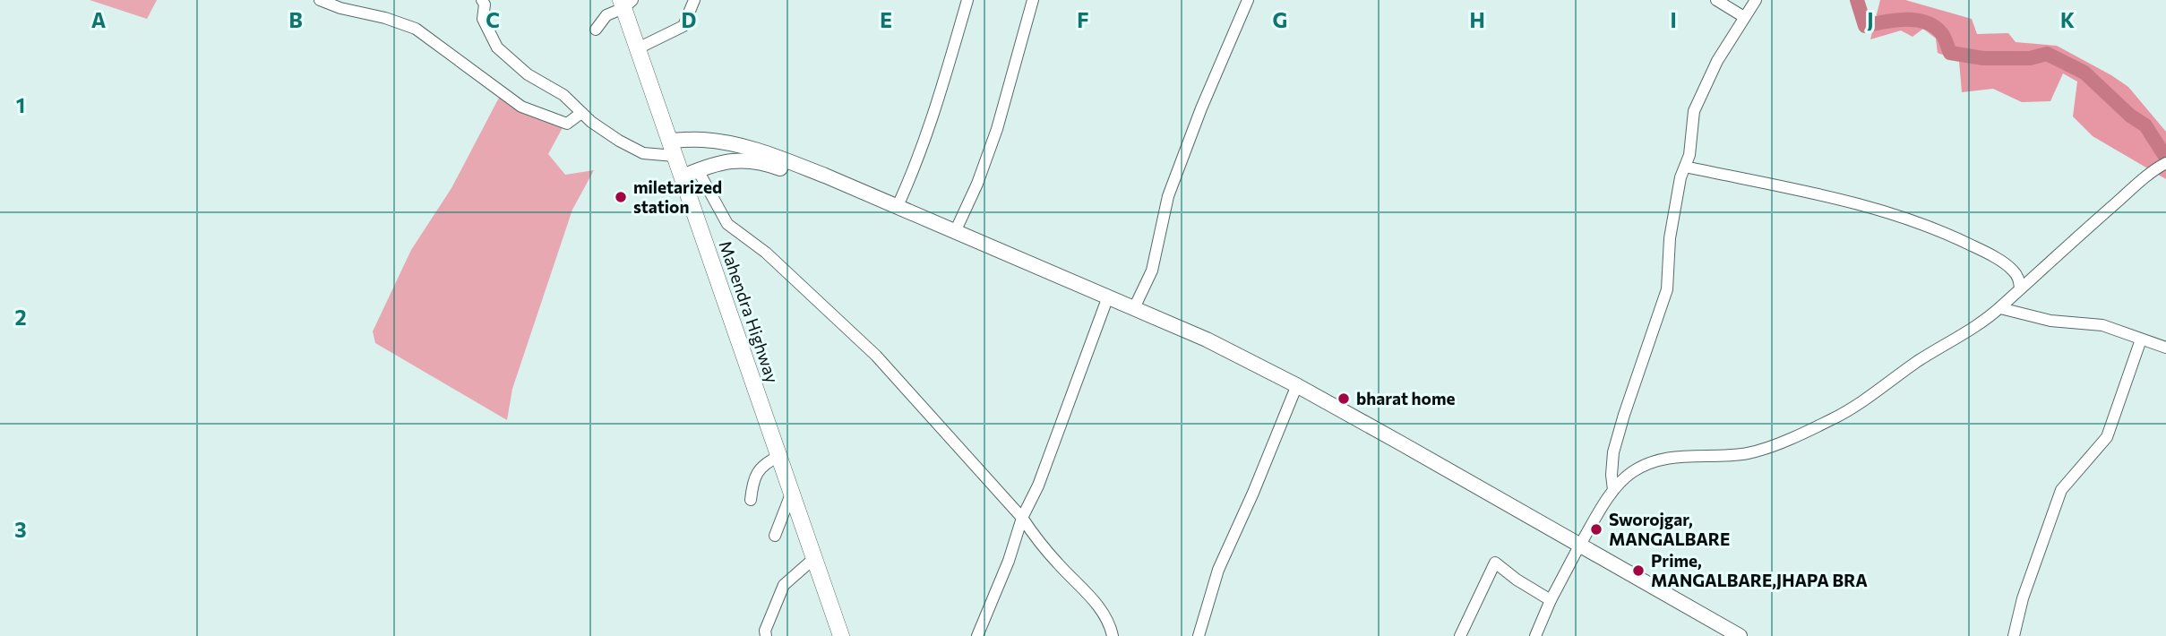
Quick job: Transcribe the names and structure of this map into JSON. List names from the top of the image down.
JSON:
{
  "streets": {
    "highway": ["Mahendra Highway"]
  },
  "places": [
    "miletarized station",
    "bharat home",
    "Sworojgar, MANGALBARE",
    "Prime, MANGALBARE,JHAPA BRA"
  ],
  "grid": {
    "columns": [
      "A",
      "B",
      "C",
      "D",
      "E",
      "F",
      "G",
      "H",
      "I",
      "J",
      "K"
    ],
    "rows": ["1", "2", "3"]
  }
}
